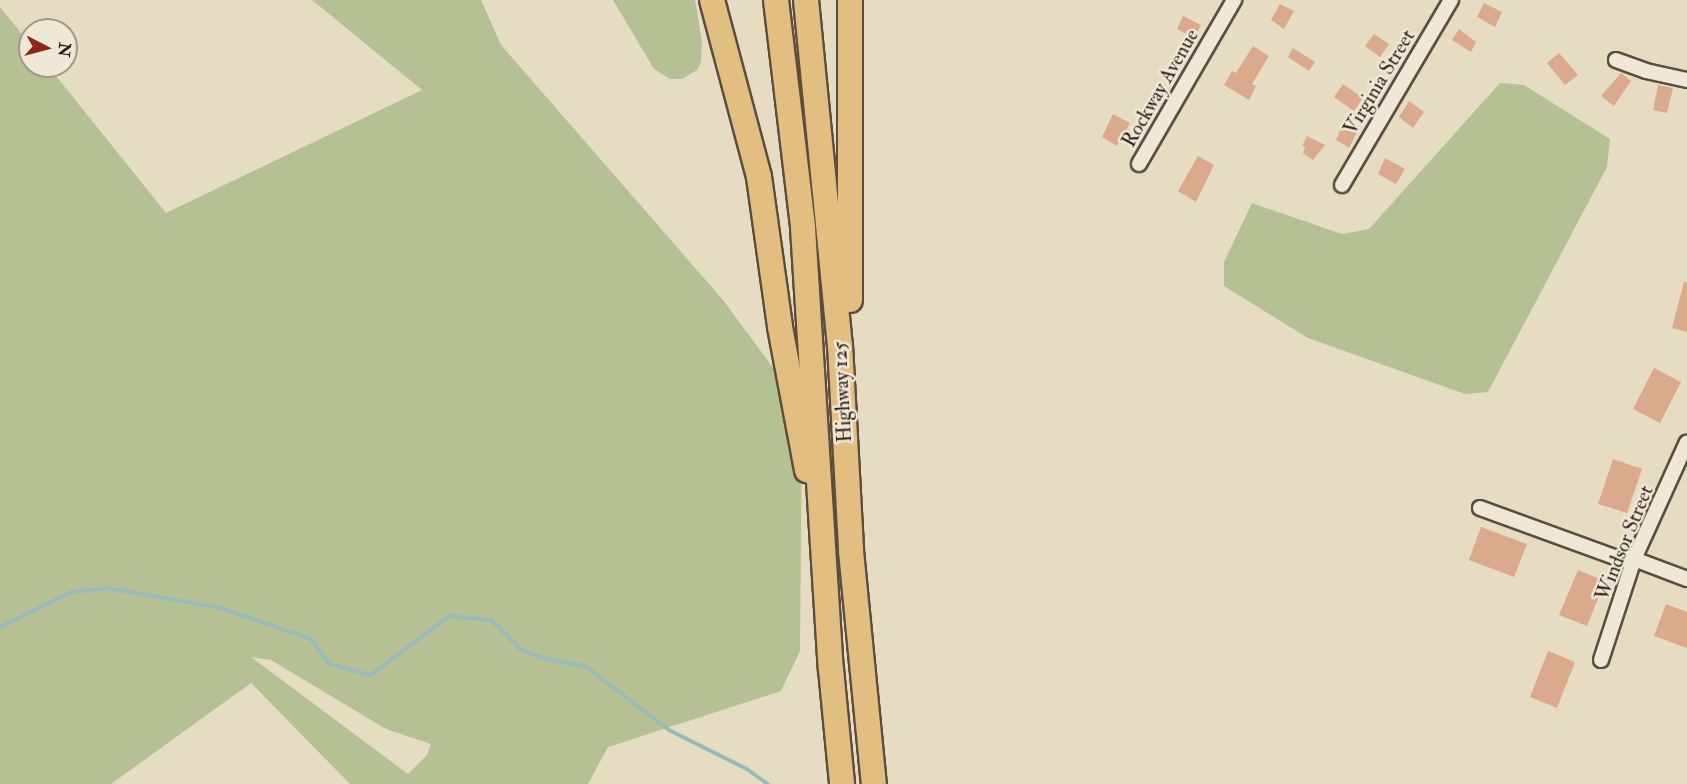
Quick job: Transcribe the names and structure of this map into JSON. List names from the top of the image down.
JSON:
{
  "streets": {
    "highway": ["Highway 125"],
    "street": ["Virginia Street", "Rockway Avenue", "Windsor Street"]
  },
  "north": "right"
}
